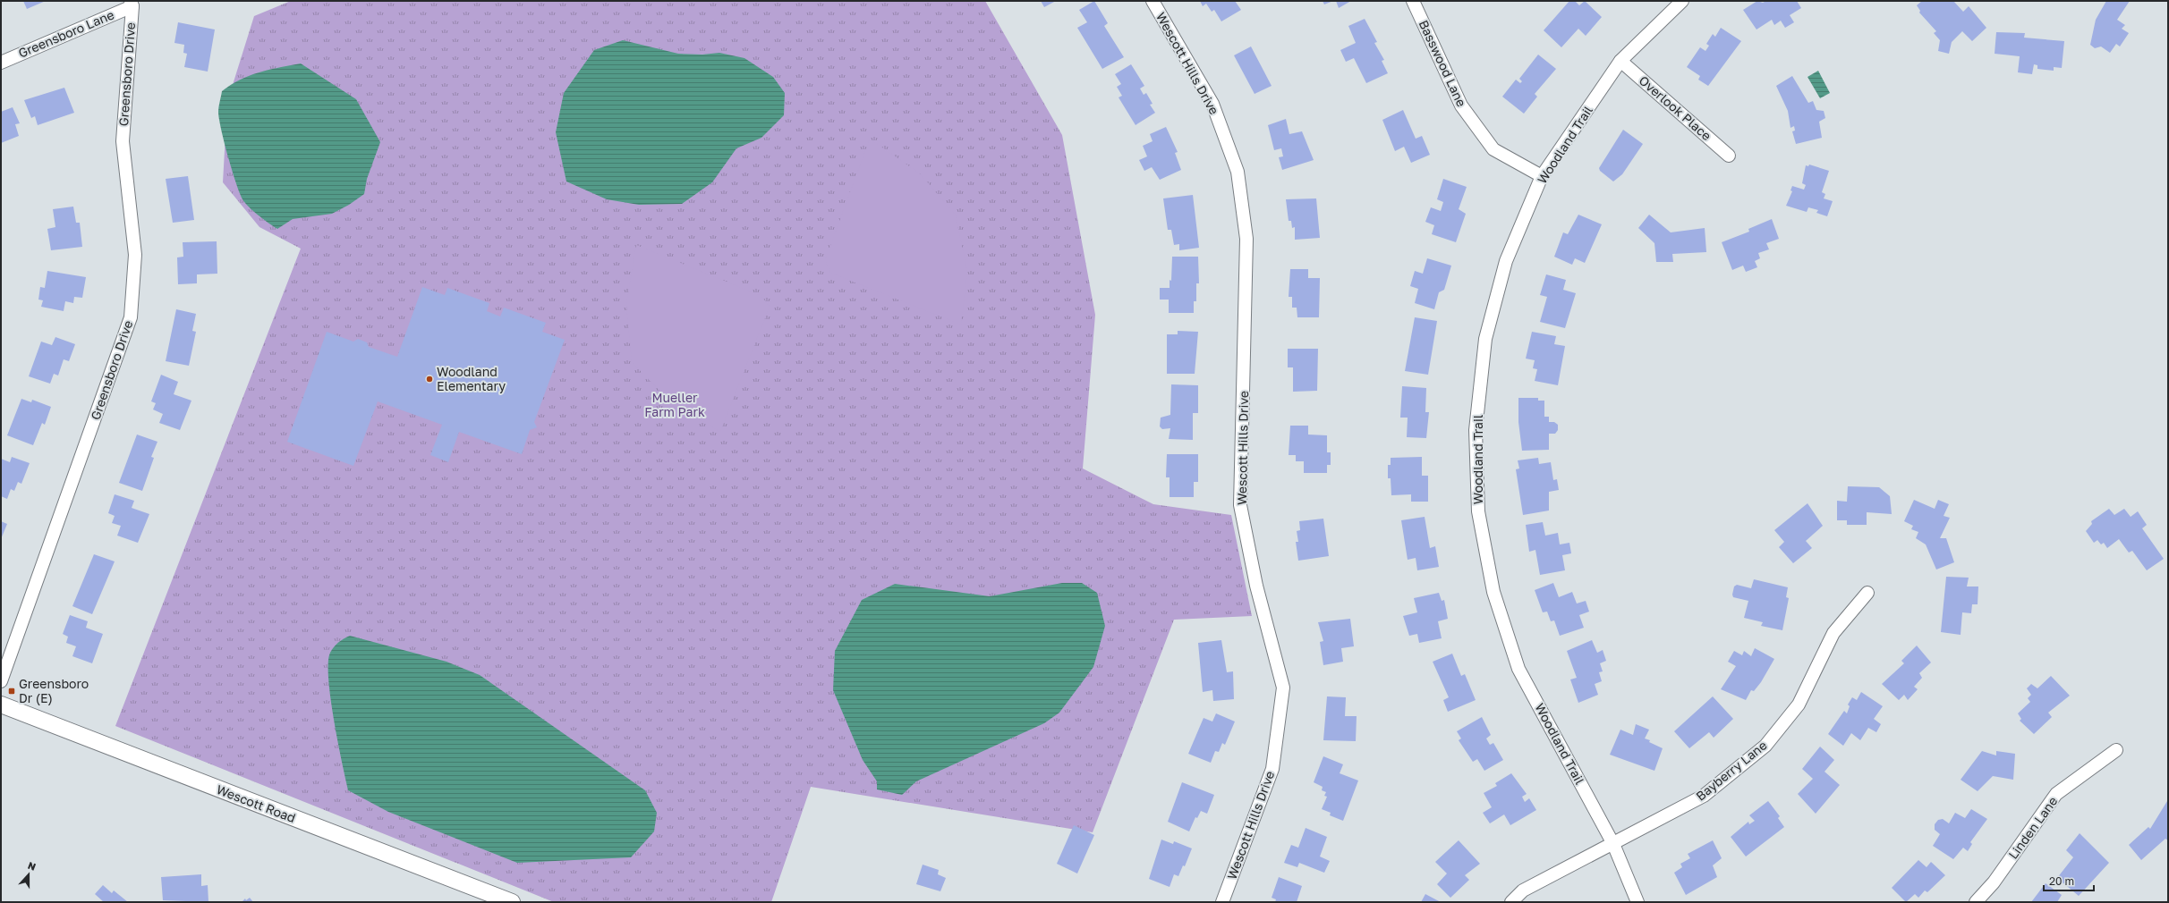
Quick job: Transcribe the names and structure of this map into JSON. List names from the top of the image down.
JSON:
{
  "streets": {
    "street": [
      "Greensboro Lane",
      "Wescott Hills Drive",
      "Basswood Lane",
      "Greensboro Drive",
      "Overlook Place",
      "Woodland Trail",
      "Bayberry Lane",
      "Wescott Road",
      "Linden Lane"
    ]
  },
  "crossings": [
    ["Greensboro Lane", "Greensboro Drive"],
    ["Basswood Lane", "Woodland Trail"],
    ["Overlook Place", "Woodland Trail"],
    ["Woodland Trail", "Bayberry Lane"]
  ],
  "parks": ["Mueller Farm Park"],
  "places": {
    "other": ["Woodland Elementary"],
    "transit": ["Greensboro Dr (E)"]
  },
  "scale_bar": "20 m",
  "north": "top"
}
